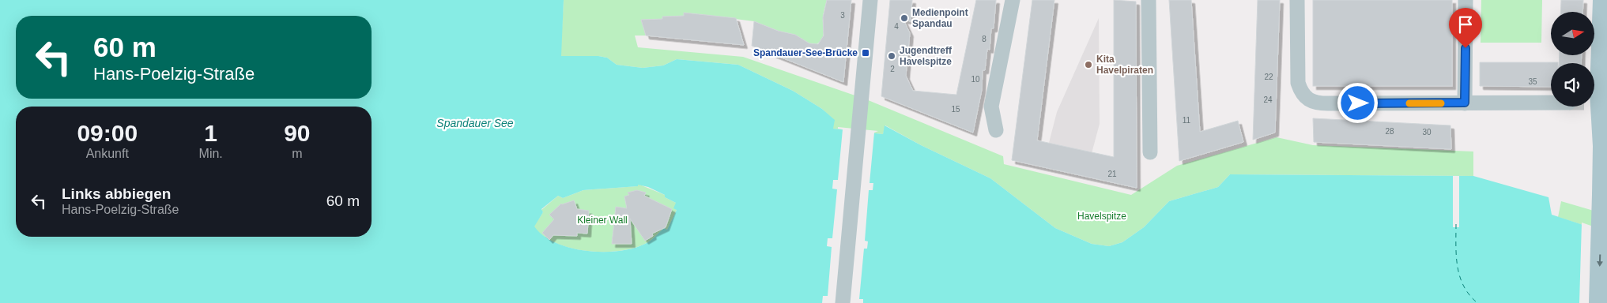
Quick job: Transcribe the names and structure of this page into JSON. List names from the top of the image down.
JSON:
{
  "water": ["Spandauer See"],
  "parks": ["Havelspitze", "Kleiner Wall"],
  "places": {
    "other": ["Medienpoint Spandau", "Jugendtreff Havelspitze", "Kita Havelpiraten"],
    "transit": ["Spandauer-See-Brücke"]
  },
  "house_numbers": [
    "3",
    "4",
    "8",
    "2",
    "22",
    "10",
    "35",
    "24",
    "15",
    "11",
    "28",
    "30",
    "21"
  ],
  "north": "right",
  "page": {
    "turn": ["60 m", "Hans-Poelzig-Straße"],
    "eta": [
      "09:00",
      "Ankunft",
      "1",
      "Min.",
      "90",
      "m"
    ],
    "list": [
      {
        "name": "Links abbiegen",
        "note": "Hans-Poelzig-Straße",
        "value": "60 m"
      }
    ]
  }
}
